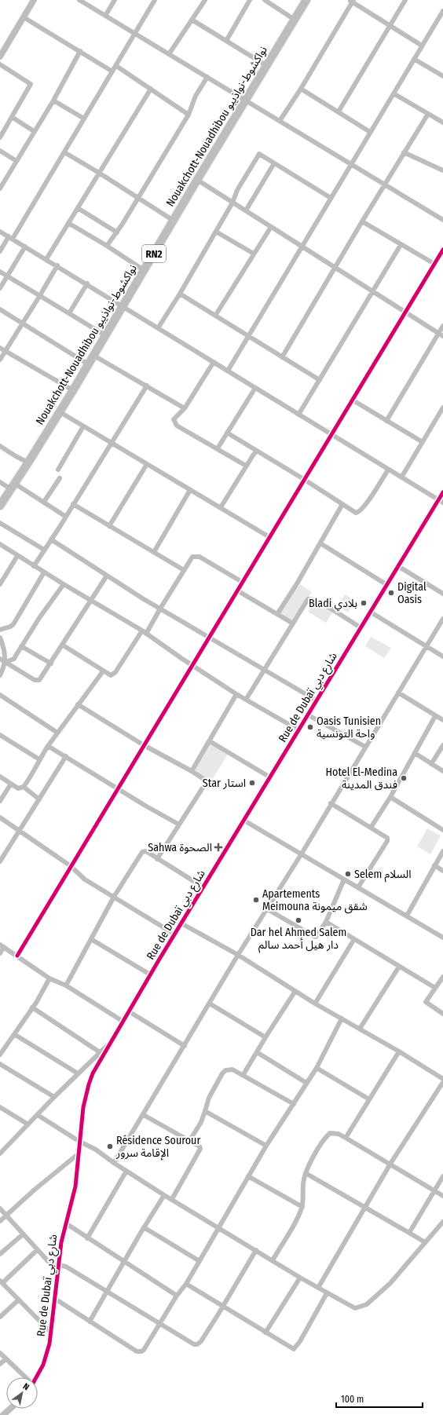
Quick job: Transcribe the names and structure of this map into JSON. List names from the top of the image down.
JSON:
{
  "streets": {
    "highway": ["Nouakchott-Nouadhibou نواكشوط-نواذيبو", "RN2"],
    "street": ["Rue de Dubaï شارع دبي"]
  },
  "places": {
    "other": [
      "Digital Oasis",
      "Bladi بلادي",
      "Oasis Tunisien واحة التونسية",
      "Hotel El-Medina فندق المدينة",
      "Star استار",
      "Selem السلام",
      "Apartements Meimouna شقق ميمونة",
      "Dar hel Ahmed Salem دار هيل أحمد سالم",
      "Résidence Sourour الإقامة سرور"
    ],
    "health": ["Sahwa الصحوة"]
  },
  "scale_bar": "100 m",
  "north": "top right"
}
